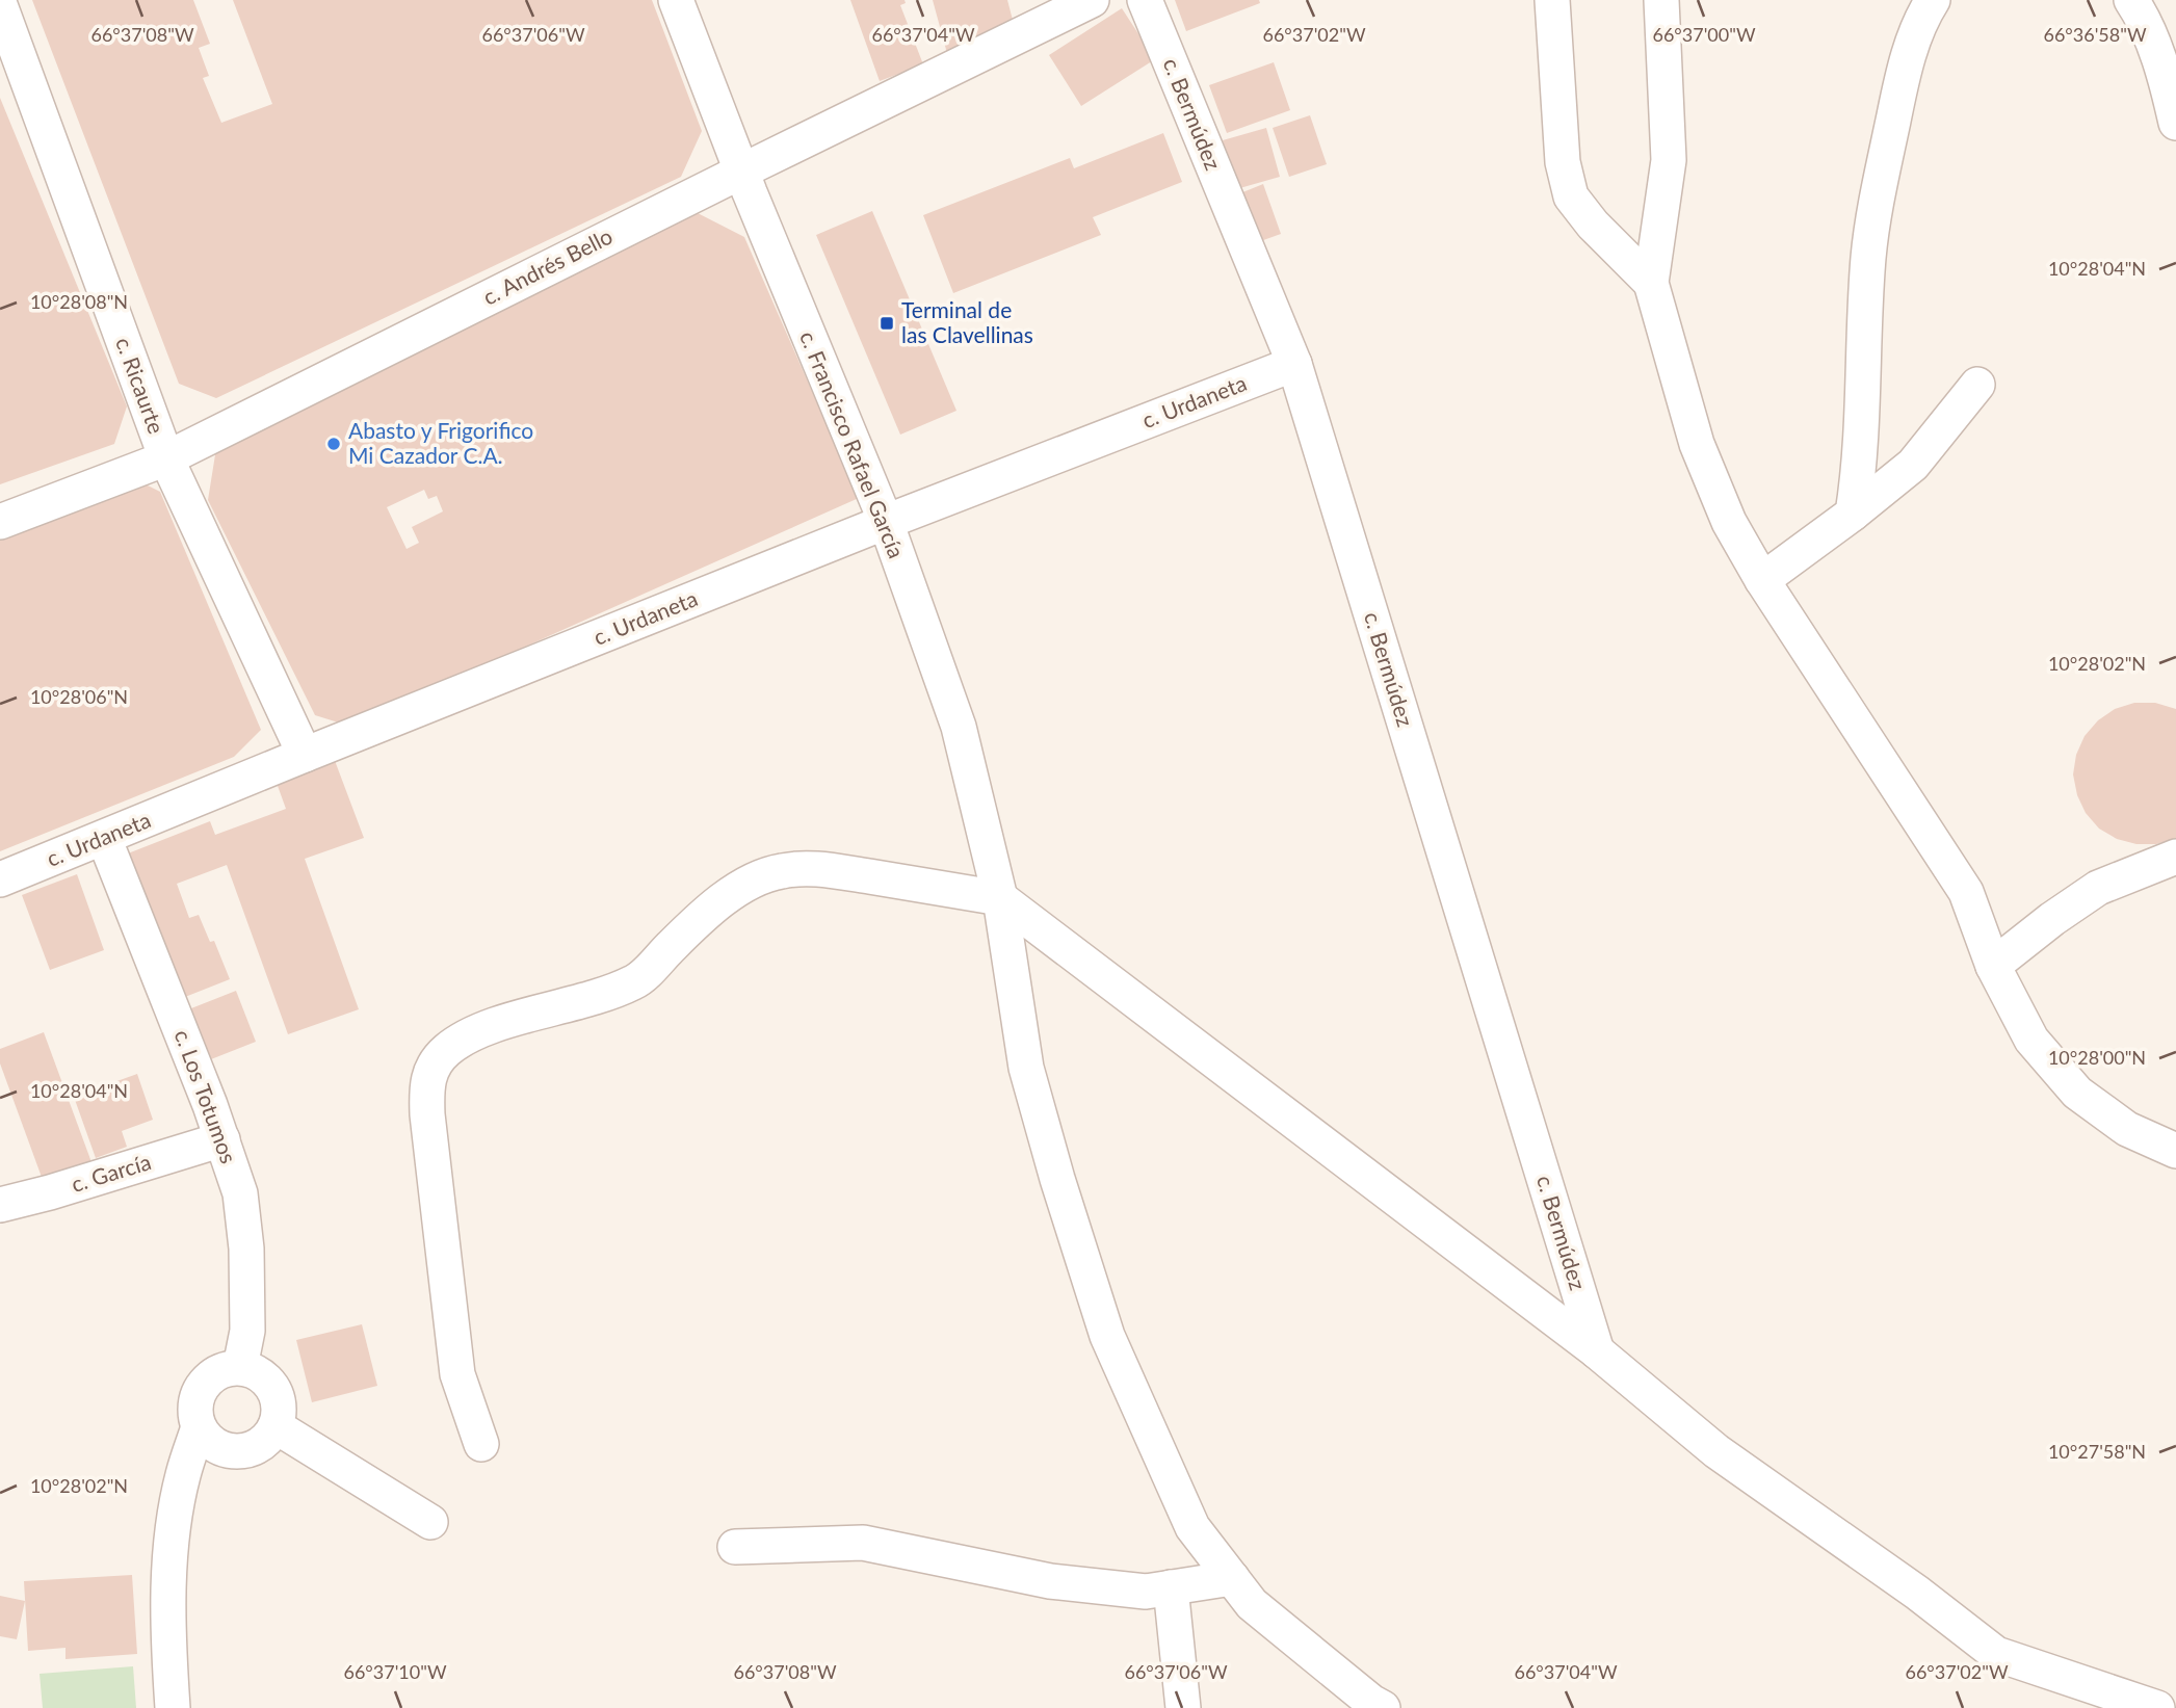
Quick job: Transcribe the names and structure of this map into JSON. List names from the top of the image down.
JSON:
{
  "streets": {
    "street": [
      "c. Bermúdez",
      "c. Andrés Bello",
      "c. Ricaurte",
      "c. Urdaneta",
      "c. Francisco Rafael García",
      "c. Los Totumos",
      "c. García"
    ]
  },
  "crossings": [
    ["c. Bermúdez", "c. Urdaneta"],
    ["c. Andrés Bello", "c. Ricaurte"],
    ["c. Andrés Bello", "c. Francisco Rafael García"],
    ["c. Ricaurte", "c. Urdaneta"],
    ["c. Urdaneta", "c. Francisco Rafael García"],
    ["c. Urdaneta", "c. Los Totumos"],
    ["c. Los Totumos", "c. García"]
  ],
  "places": {
    "transit": ["Terminal de las Clavellinas"],
    "other": ["Abasto y Frigorifico Mi Cazador C.A."]
  },
  "coordinates": [
    "66°37'08\"W",
    "66°37'06\"W",
    "66°37'04\"W",
    "66°37'02\"W",
    "66°37'00\"W",
    "66°36'58\"W",
    "10°28'04\"N",
    "10°28'08\"N",
    "10°28'02\"N",
    "10°28'06\"N",
    "10°28'00\"N",
    "10°27'58\"N",
    "66°37'10\"W"
  ]
}
